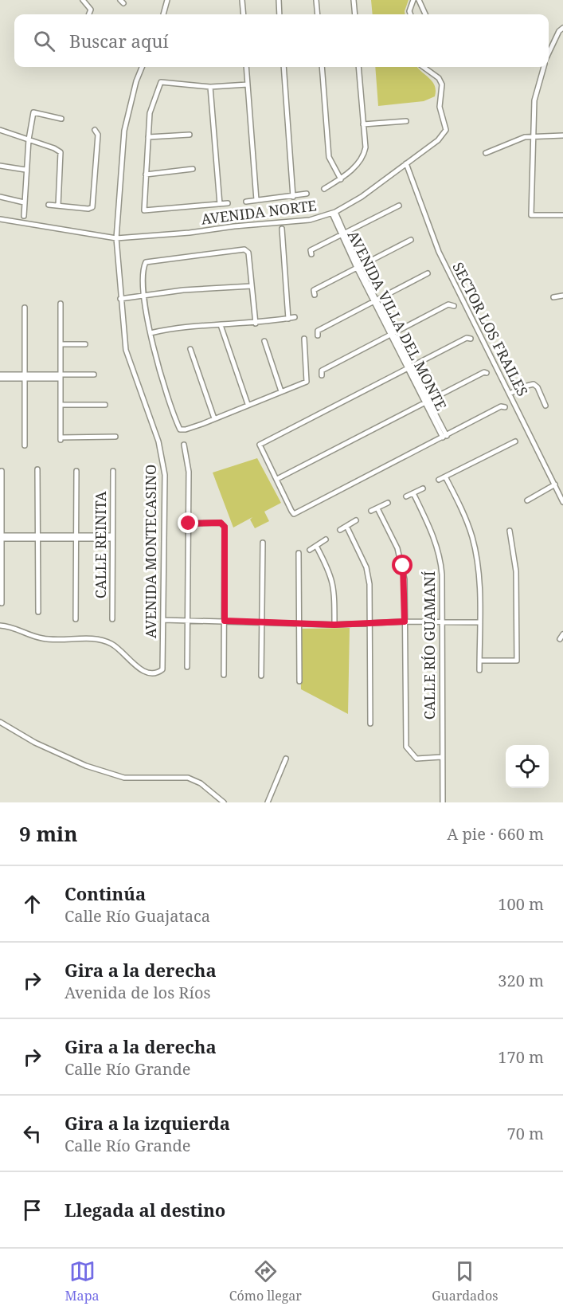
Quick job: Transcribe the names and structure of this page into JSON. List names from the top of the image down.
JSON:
{
  "streets": {
    "street": [
      "AVENIDA NORTE",
      "AVENIDA VILLA DEL MONTE",
      "SECTOR LOS FRAILES",
      "CALLE REINITA",
      "AVENIDA MONTECASINO",
      "CALLE RÍO GUAMANÍ"
    ]
  },
  "crossings": [
    ["AVENIDA NORTE", "AVENIDA VILLA DEL MONTE"],
    ["AVENIDA NORTE", "SECTOR LOS FRAILES"],
    ["AVENIDA NORTE", "AVENIDA MONTECASINO"]
  ],
  "page": {
    "search": "Buscar aquí",
    "heading": ["9 min", "A pie · 660 m"],
    "list": [
      ["Continúa", "Calle Río Guajataca", "100 m"],
      ["Gira a la derecha", "Avenida de los Ríos", "320 m"],
      ["Gira a la derecha", "Calle Río Grande", "170 m"],
      ["Gira a la izquierda", "Calle Río Grande", "70 m"],
      "Llegada al destino"
    ],
    "nav": ["Mapa", "Cómo llegar", "Guardados"]
  }
}
